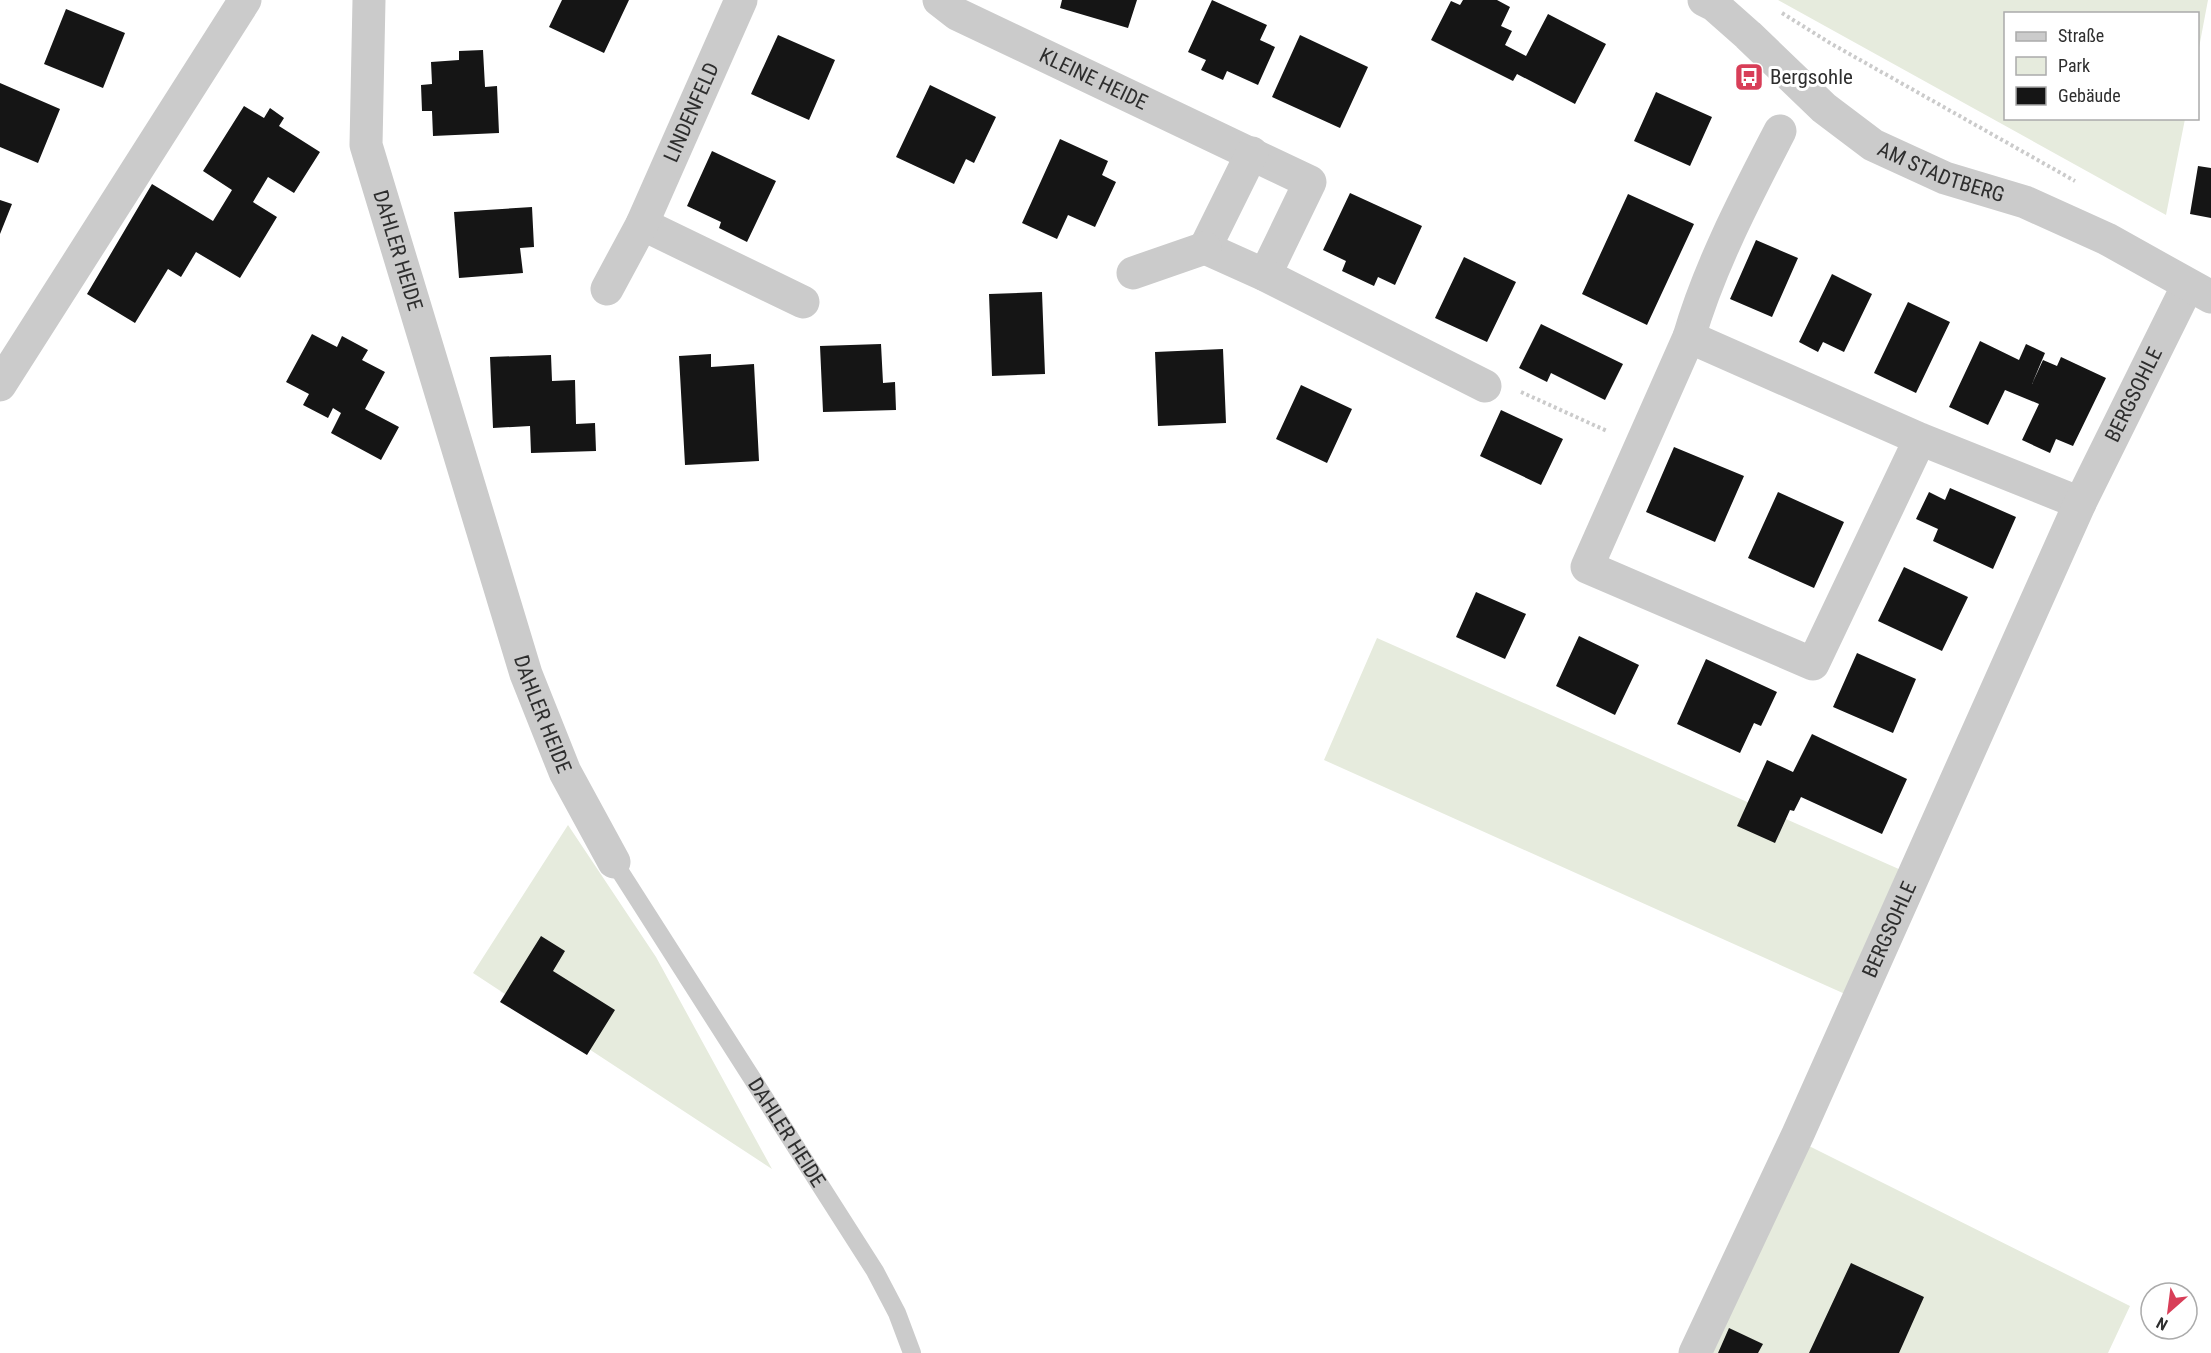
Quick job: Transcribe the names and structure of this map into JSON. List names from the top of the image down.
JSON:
{
  "streets": {
    "street": [
      "KLEINE HEIDE",
      "LINDENFELD",
      "AM STADTBERG",
      "DAHLER HEIDE",
      "BERGSOHLE"
    ]
  },
  "crossings": [
    ["AM STADTBERG", "BERGSOHLE"]
  ],
  "places": {
    "bus stop": ["Bergsohle"]
  },
  "legend": ["Straße", "Park", "Gebäude"],
  "north": "bottom left"
}
